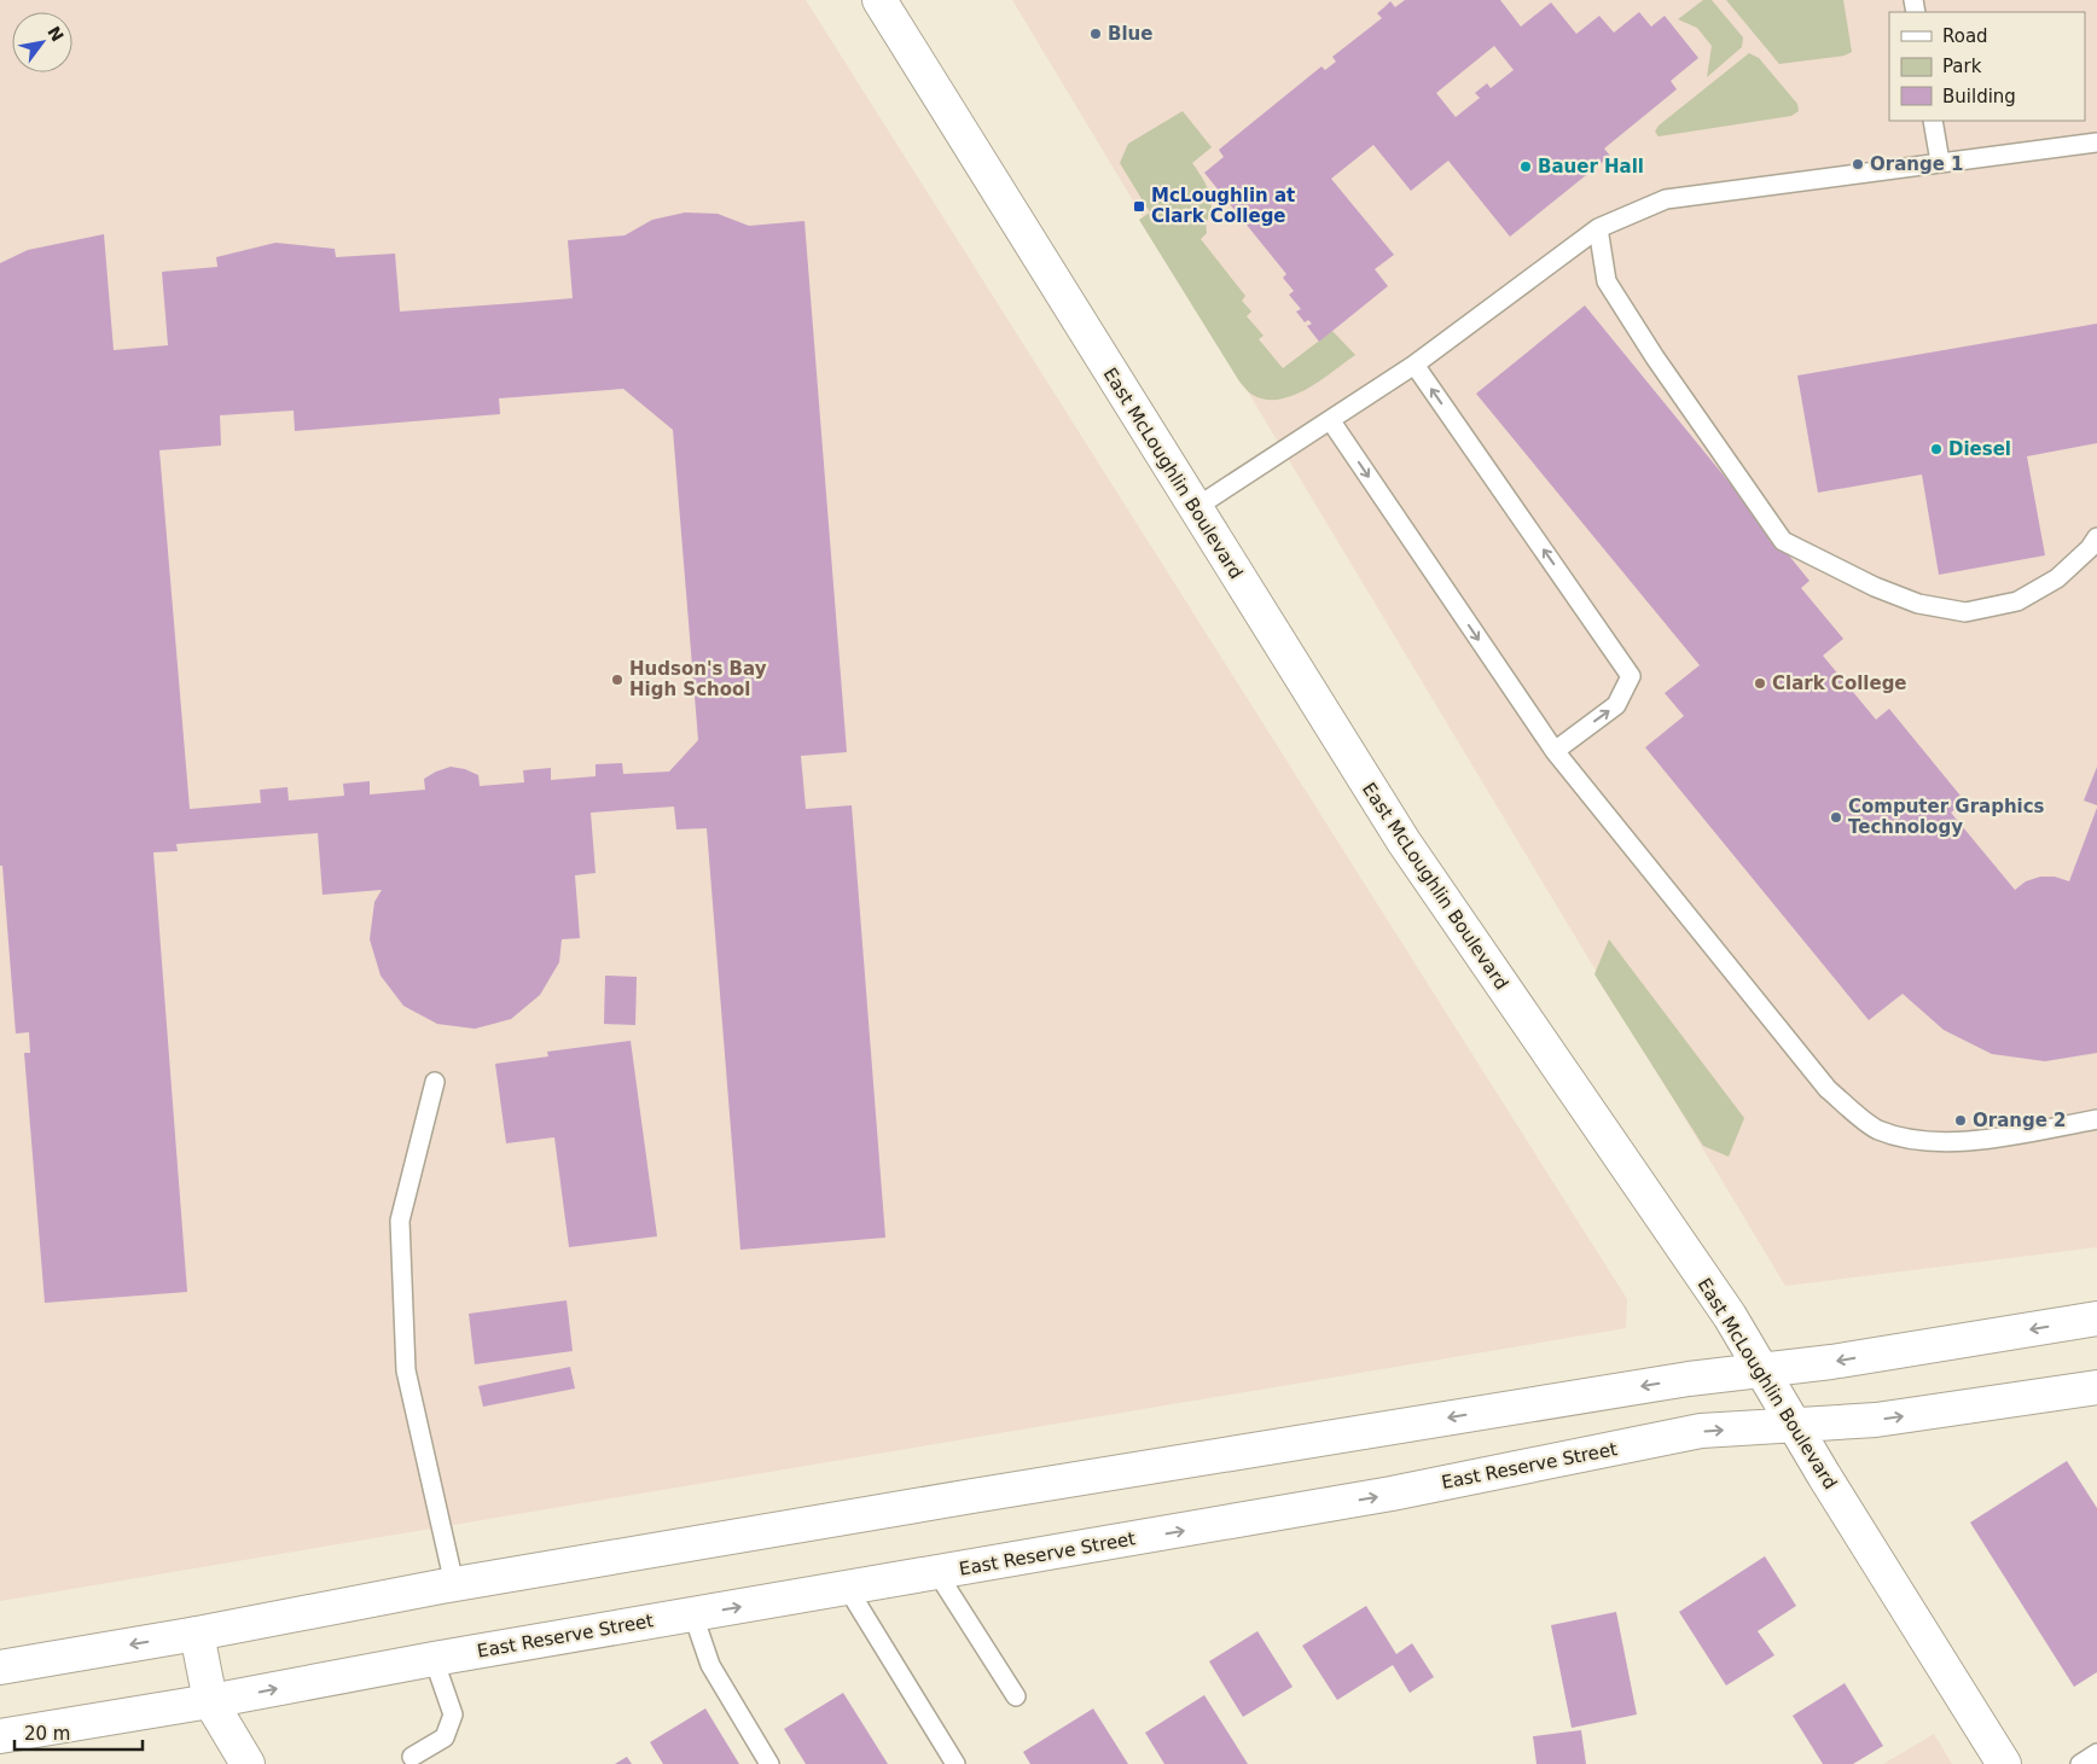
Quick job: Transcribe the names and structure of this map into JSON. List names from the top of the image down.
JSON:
{
  "streets": {
    "street": ["East McLoughlin Boulevard", "East Reserve Street"]
  },
  "crossings": [
    ["East McLoughlin Boulevard", "East Reserve Street"]
  ],
  "places": {
    "other": [
      "Blue",
      "Orange 1",
      "Bauer Hall",
      "Diesel",
      "Hudson's Bay High School",
      "Clark College",
      "Computer Graphics Technology",
      "Orange 2"
    ],
    "transit": ["McLoughlin at Clark College"]
  },
  "legend": ["Road", "Park", "Building"],
  "scale_bar": "20 m",
  "north": "top right"
}
